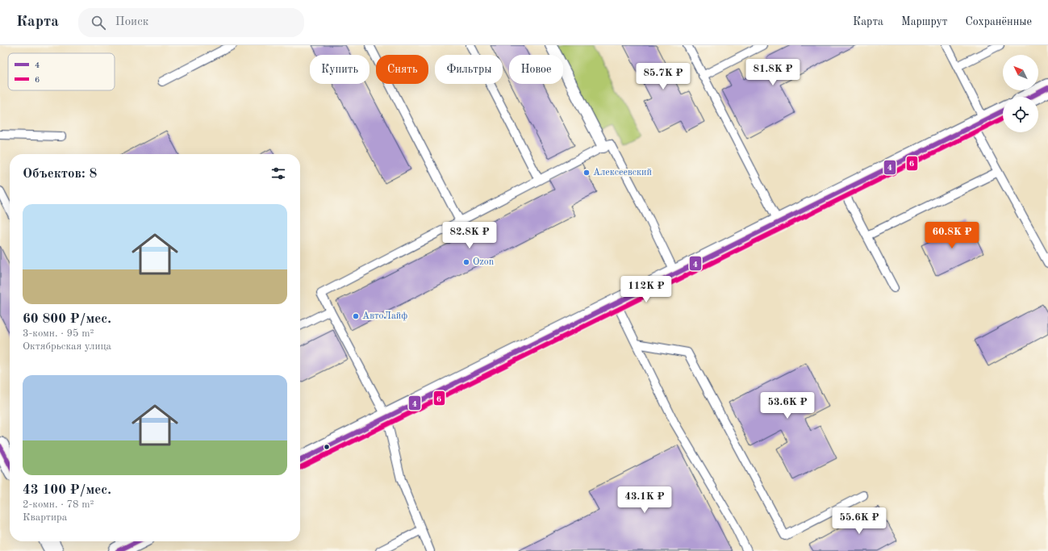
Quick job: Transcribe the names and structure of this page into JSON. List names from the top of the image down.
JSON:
{
  "places": ["Алексеевский", "Ozon", "АвтоЛайф"],
  "lines": ["transit line 4", "transit line 6"],
  "legend": ["4", "6"],
  "north": "top left",
  "page": {
    "header": "Карта",
    "search": "Поиск",
    "nav": ["Карта", "Маршрут", "Сохранённые"],
    "chip": [
      "Купить",
      "Снять",
      "Фильтры",
      "Новое"
    ],
    "price": [
      "81.8K ₽",
      "85.7K ₽",
      "82.8K ₽",
      "60.8K ₽",
      "112K ₽",
      "53.6K ₽",
      "43.1K ₽",
      "55.6K ₽"
    ],
    "heading": "Объектов: 8",
    "list": [
      {
        "name": "60 800 ₽/мес.",
        "note": "3-комн. · 95 m² · Октябрьская улица"
      },
      {
        "name": "43 100 ₽/мес.",
        "note": "2-комн. · 78 m² · Квартира"
      }
    ]
  }
}
